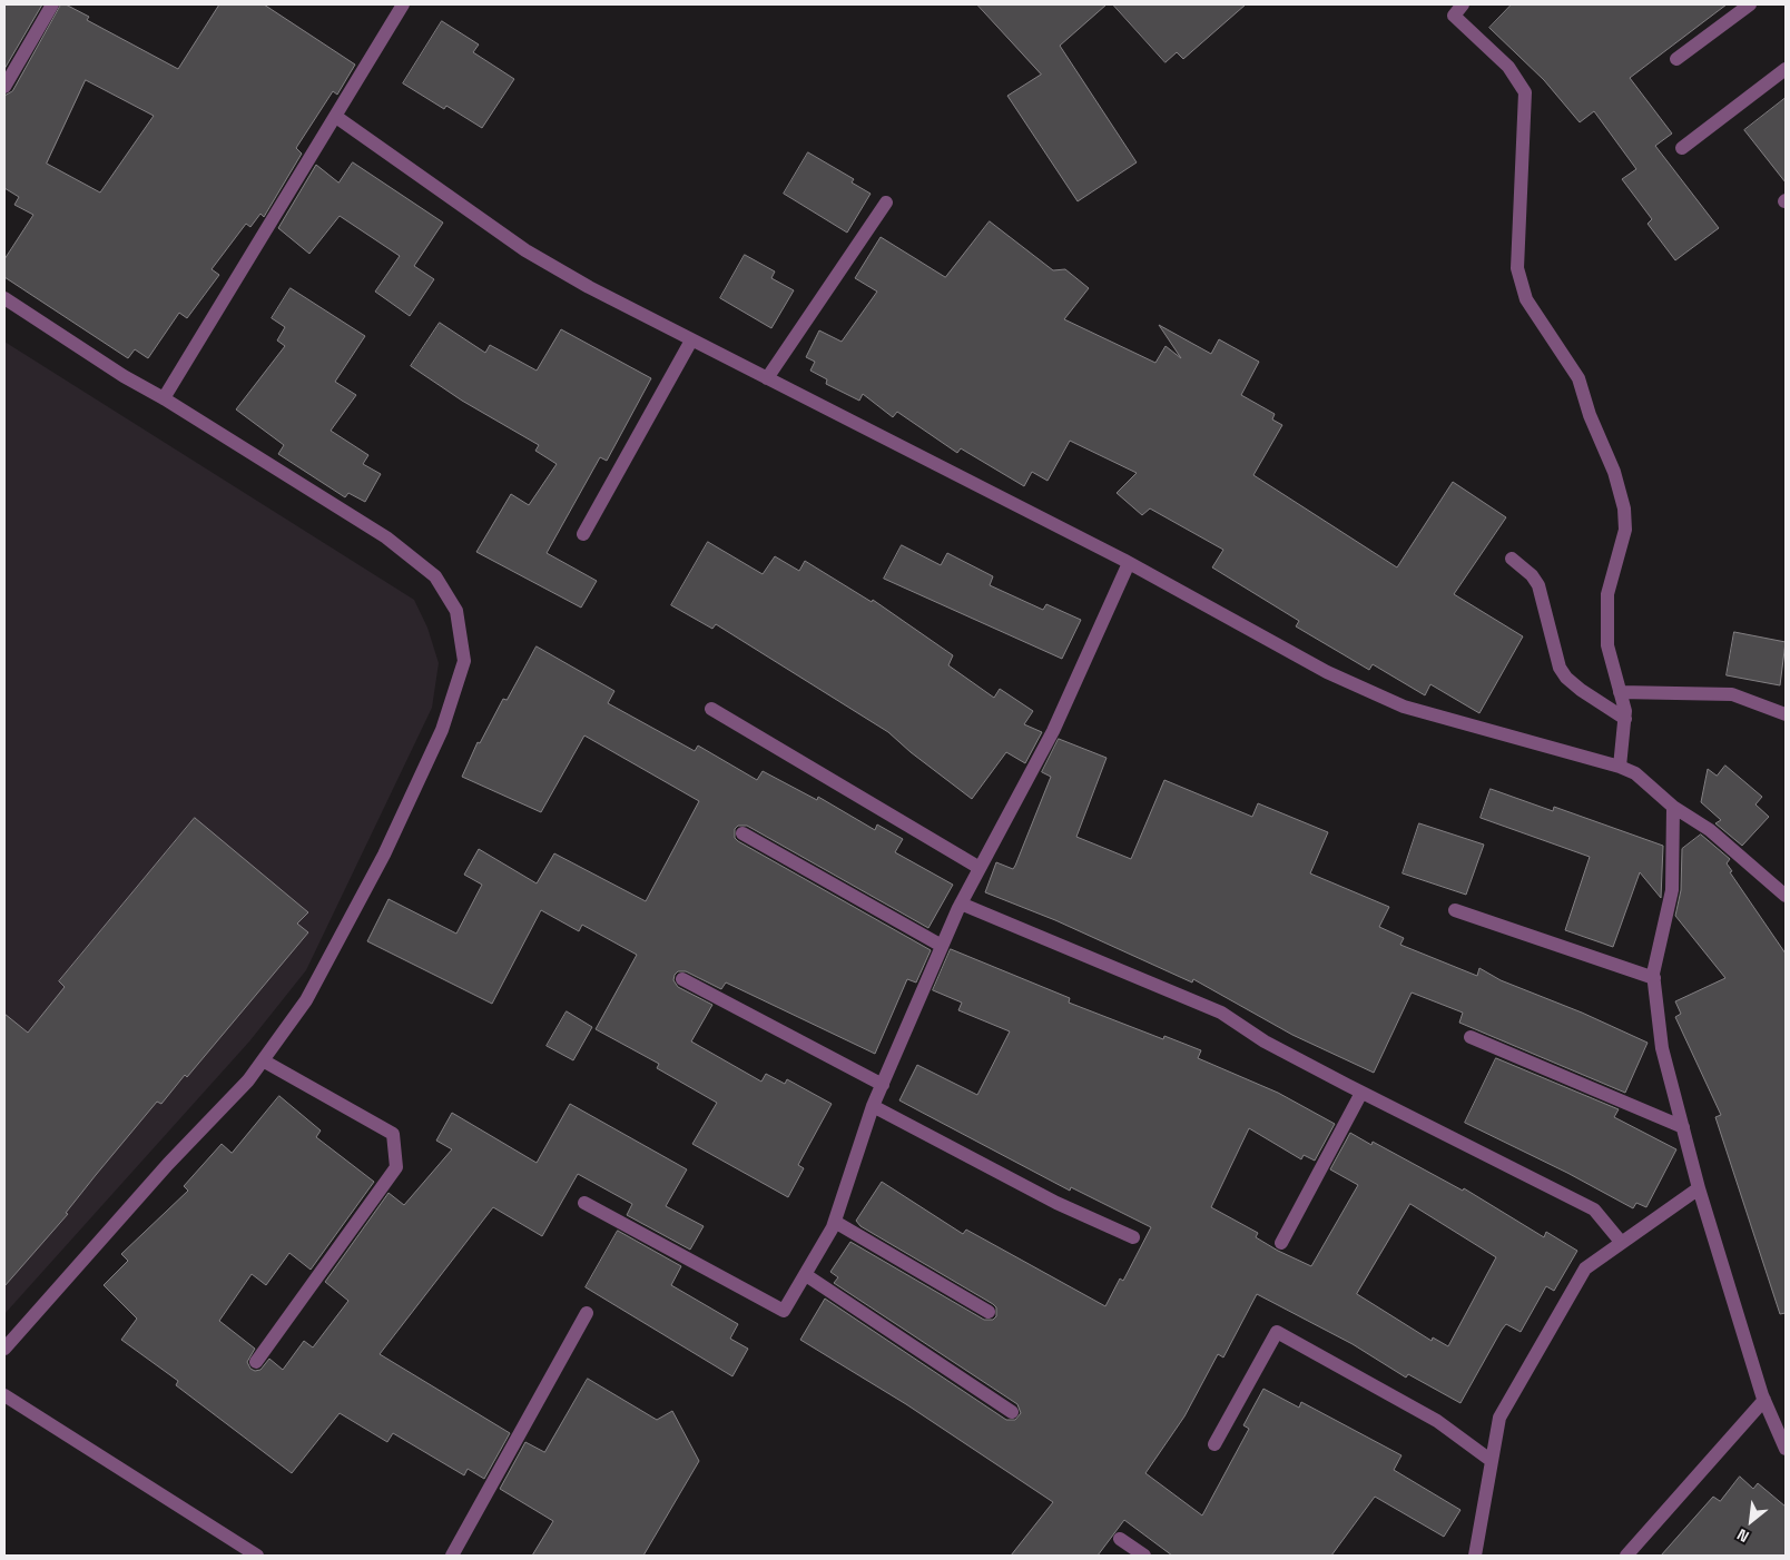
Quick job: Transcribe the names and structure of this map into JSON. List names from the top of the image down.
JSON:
{
  "north": "bottom left"
}
